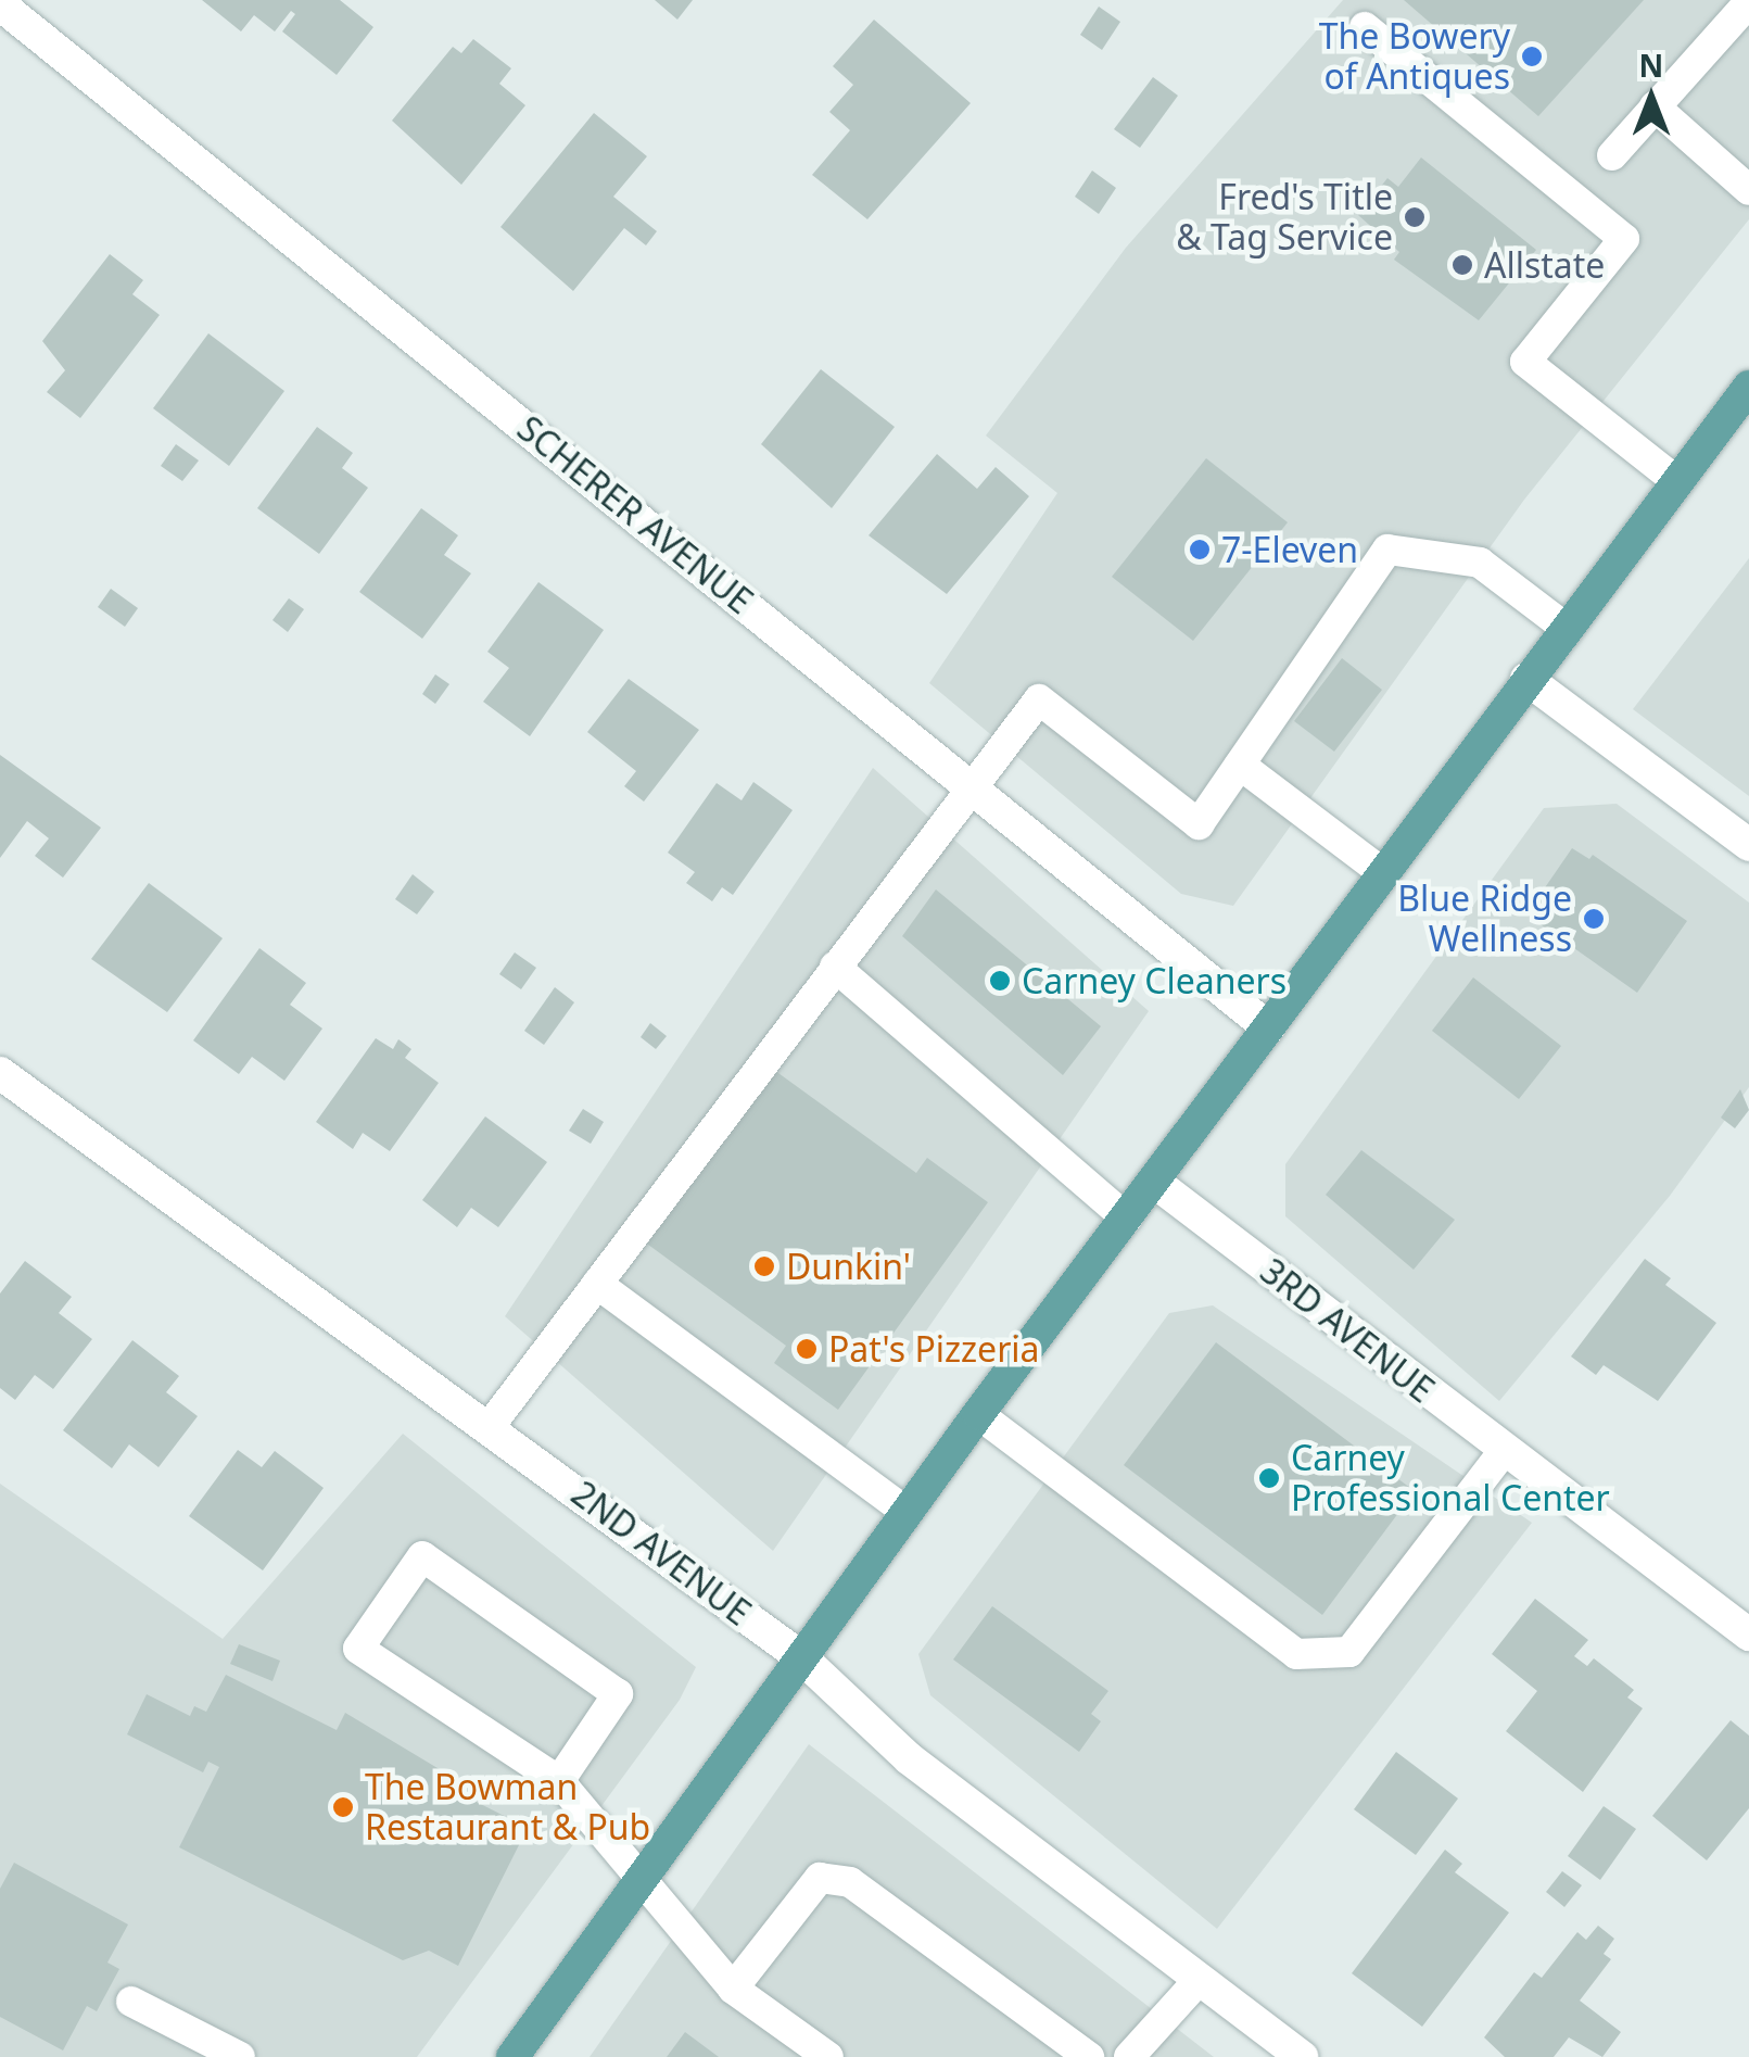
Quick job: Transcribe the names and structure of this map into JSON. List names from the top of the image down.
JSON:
{
  "streets": {
    "street": ["SCHERER AVENUE", "3RD AVENUE", "2ND AVENUE"]
  },
  "places": [
    "The Bowery of Antiques",
    "Fred's Title & Tag Service",
    "Allstate",
    "7-Eleven",
    "Blue Ridge Wellness",
    "Carney Cleaners",
    "Dunkin'",
    "Pat's Pizzeria",
    "Carney Professional Center",
    "The Bowman Restaurant & Pub"
  ],
  "north": "top"
}
